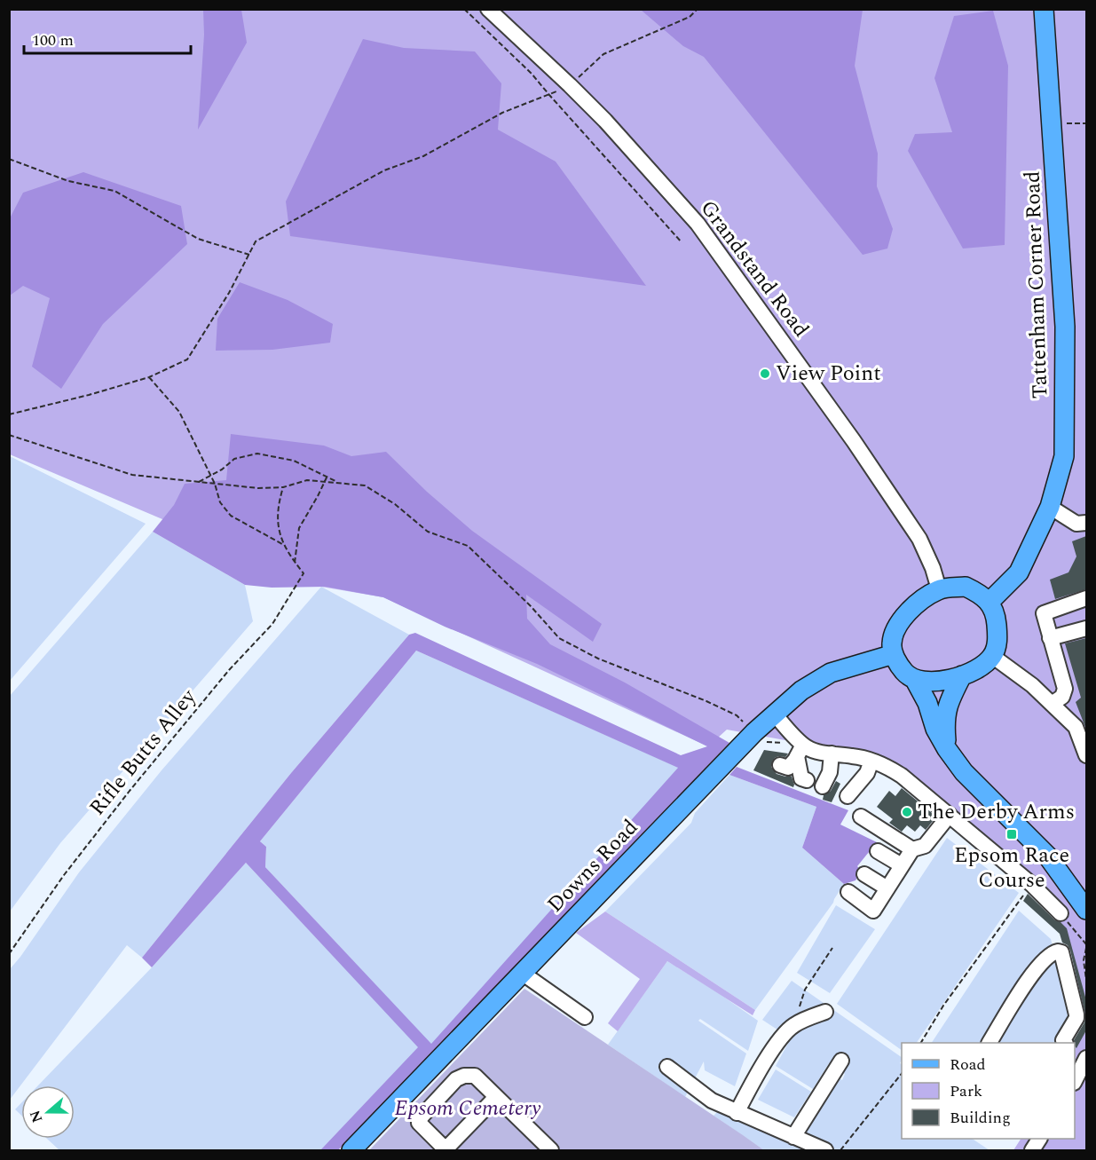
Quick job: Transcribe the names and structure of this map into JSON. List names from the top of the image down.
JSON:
{
  "streets": {
    "main road": ["Tattenham Corner Road", "Downs Road"],
    "street": ["Grandstand Road"],
    "path": ["Rifle Butts Alley"]
  },
  "crossings": [
    ["Grandstand Road", "Tattenham Corner Road"],
    ["Grandstand Road", "Downs Road"],
    ["Tattenham Corner Road", "Downs Road"]
  ],
  "parks": ["Epsom Cemetery"],
  "places": {
    "other": ["View Point", "The Derby Arms"],
    "transit": ["Epsom Race Course"]
  },
  "legend": ["Road", "Park", "Building"],
  "scale_bar": "100 m",
  "north": "left"
}
